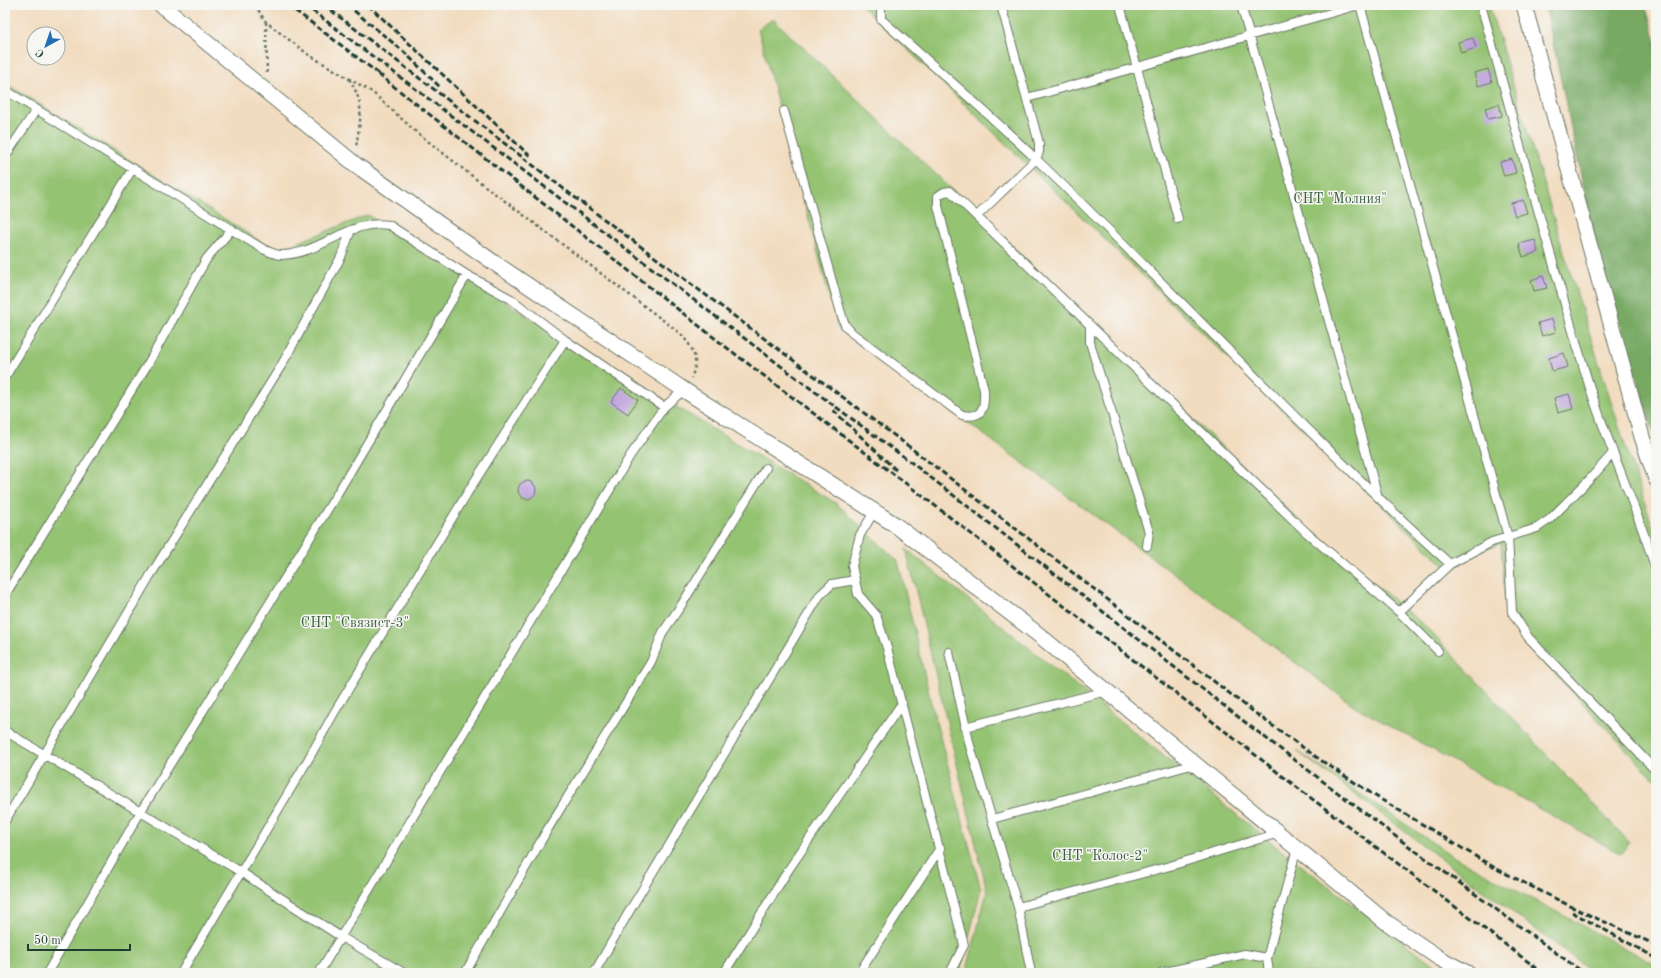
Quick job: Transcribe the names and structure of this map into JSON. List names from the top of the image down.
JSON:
{
  "parks": ["СНТ \"Молния\"", "СНТ \"Связист-3\"", "СНТ \"Колос-2\""],
  "scale_bar": "50 m",
  "north": "bottom left"
}
